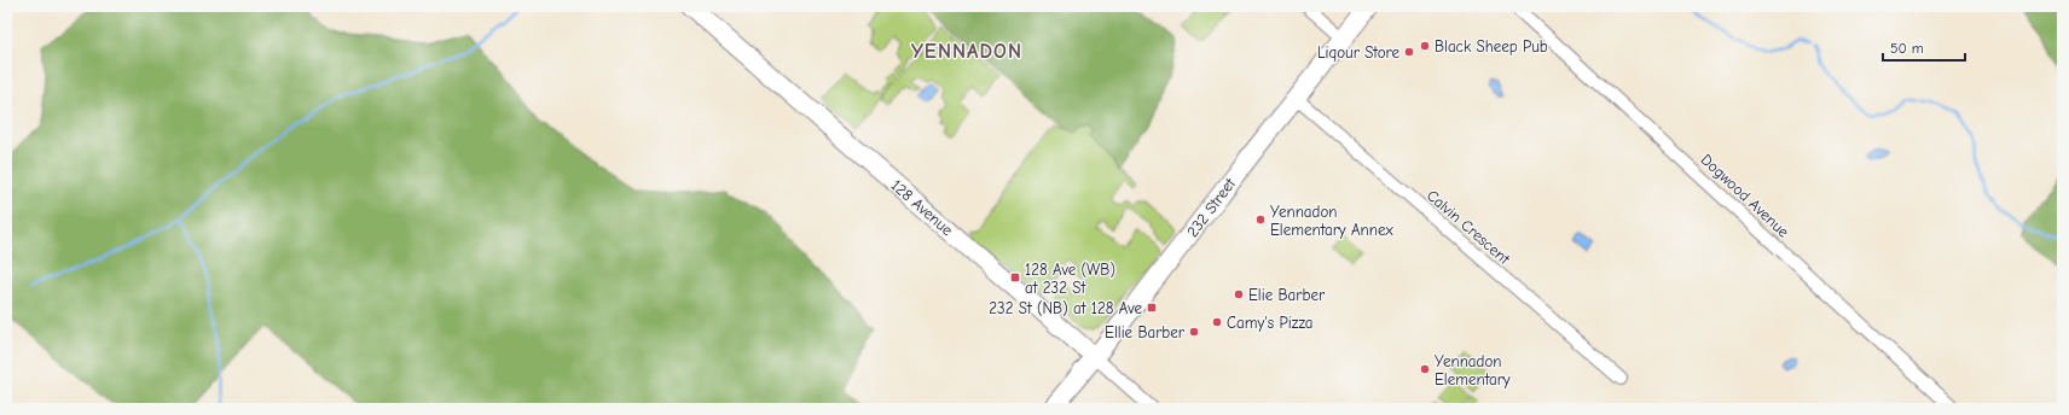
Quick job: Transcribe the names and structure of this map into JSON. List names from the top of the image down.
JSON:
{
  "streets": {
    "street": [
      "Dogwood Avenue",
      "128 Avenue",
      "232 Street",
      "Calvin Crescent"
    ]
  },
  "crossings": [
    ["128 Avenue", "232 Street"],
    ["232 Street", "Calvin Crescent"]
  ],
  "districts": ["YENNADON"],
  "places": {
    "other": [
      "Black Sheep Pub",
      "Liqour Store",
      "Yennadon Elementary Annex",
      "Elie Barber",
      "Camy's Pizza",
      "Ellie Barber",
      "Yennadon Elementary"
    ],
    "transit": ["128 Ave (WB) at 232 St", "232 St (NB) at 128 Ave"]
  },
  "scale_bar": "50 m"
}
